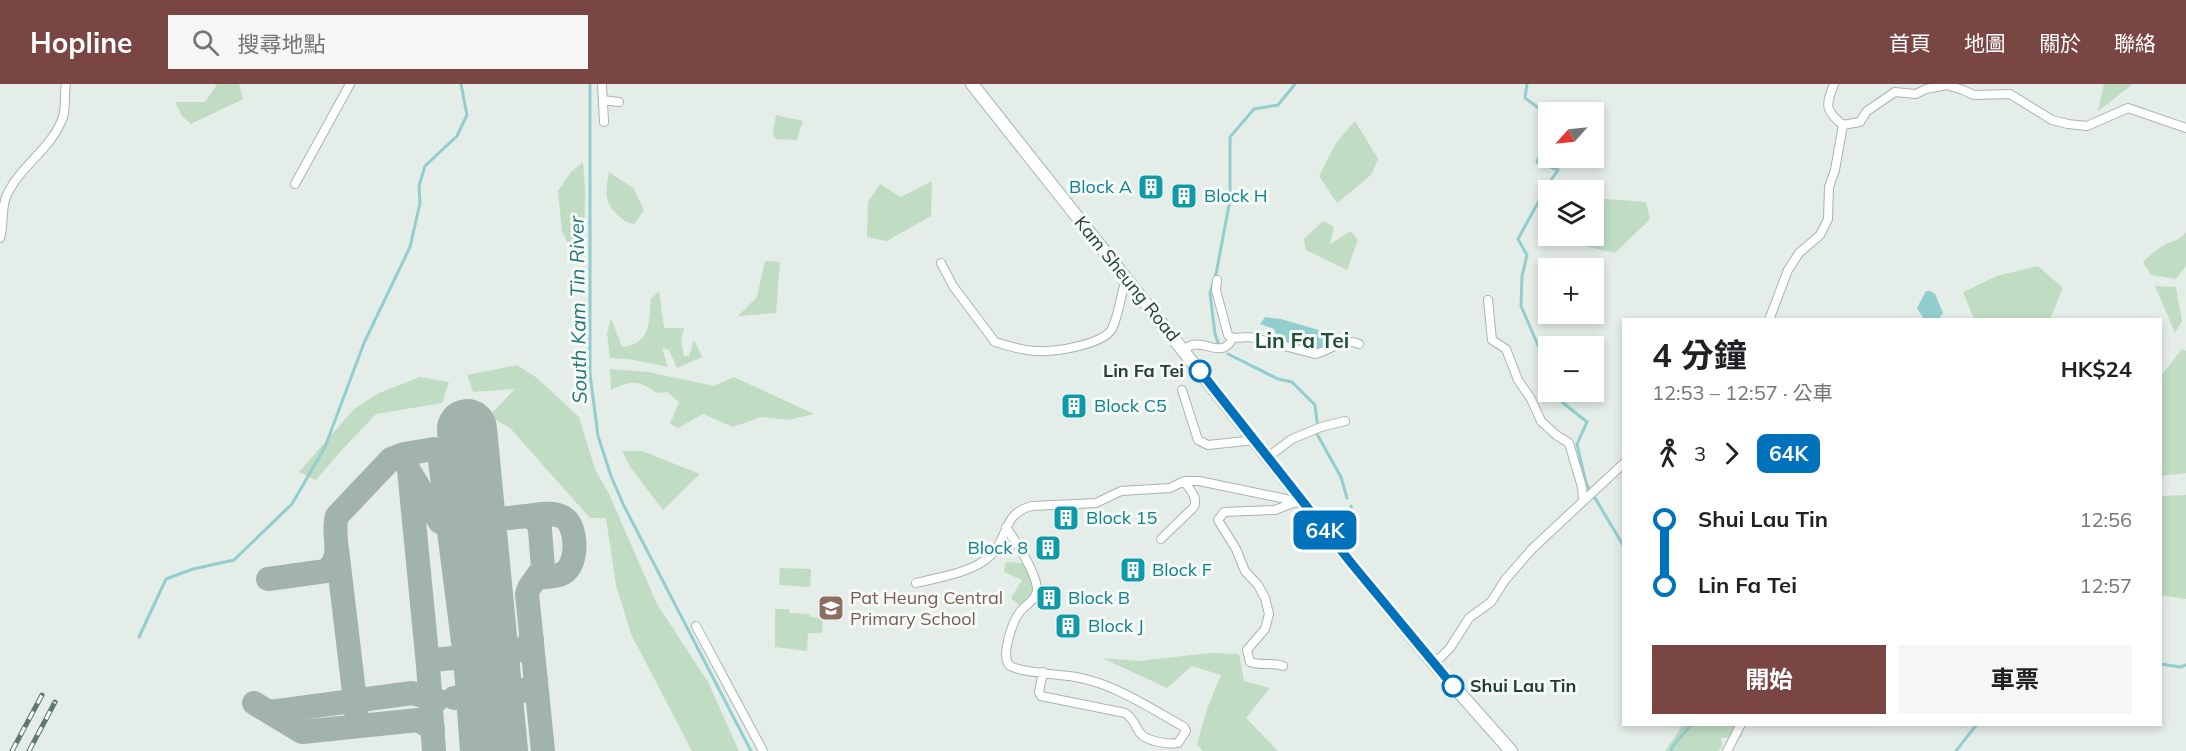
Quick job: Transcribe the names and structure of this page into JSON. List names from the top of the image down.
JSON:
{
  "streets": {
    "main road": ["Kam Sheung Road"]
  },
  "districts": ["Lin Fa Tei"],
  "water": ["South Kam Tin River"],
  "places": {
    "building": [
      "Block A",
      "Block H",
      "Block C5",
      "Block 15",
      "Block 8",
      "Block F",
      "Block B",
      "Block J"
    ],
    "other": ["Lin Fa Tei", "Shui Lau Tin"],
    "school or university": ["Pat Heung Central Primary School"]
  },
  "lines": ["bus line 64K"],
  "north": "bottom left",
  "page": {
    "header": "Hopline",
    "search": "搜尋地點",
    "nav": [
      "首頁",
      "地圖",
      "關於",
      "聯絡"
    ],
    "on_map": "64K",
    "map_buttons": ["+", "−"],
    "heading": ["4 分鐘", "12:53 – 12:57 · 公車", "HK$24"],
    "legs": ["3", "64K"],
    "list": [
      {
        "name": "Shui Lau Tin",
        "value": "12:56"
      },
      {
        "name": "Lin Fa Tei",
        "value": "12:57"
      }
    ],
    "buttons": ["開始", "車票"]
  }
}
